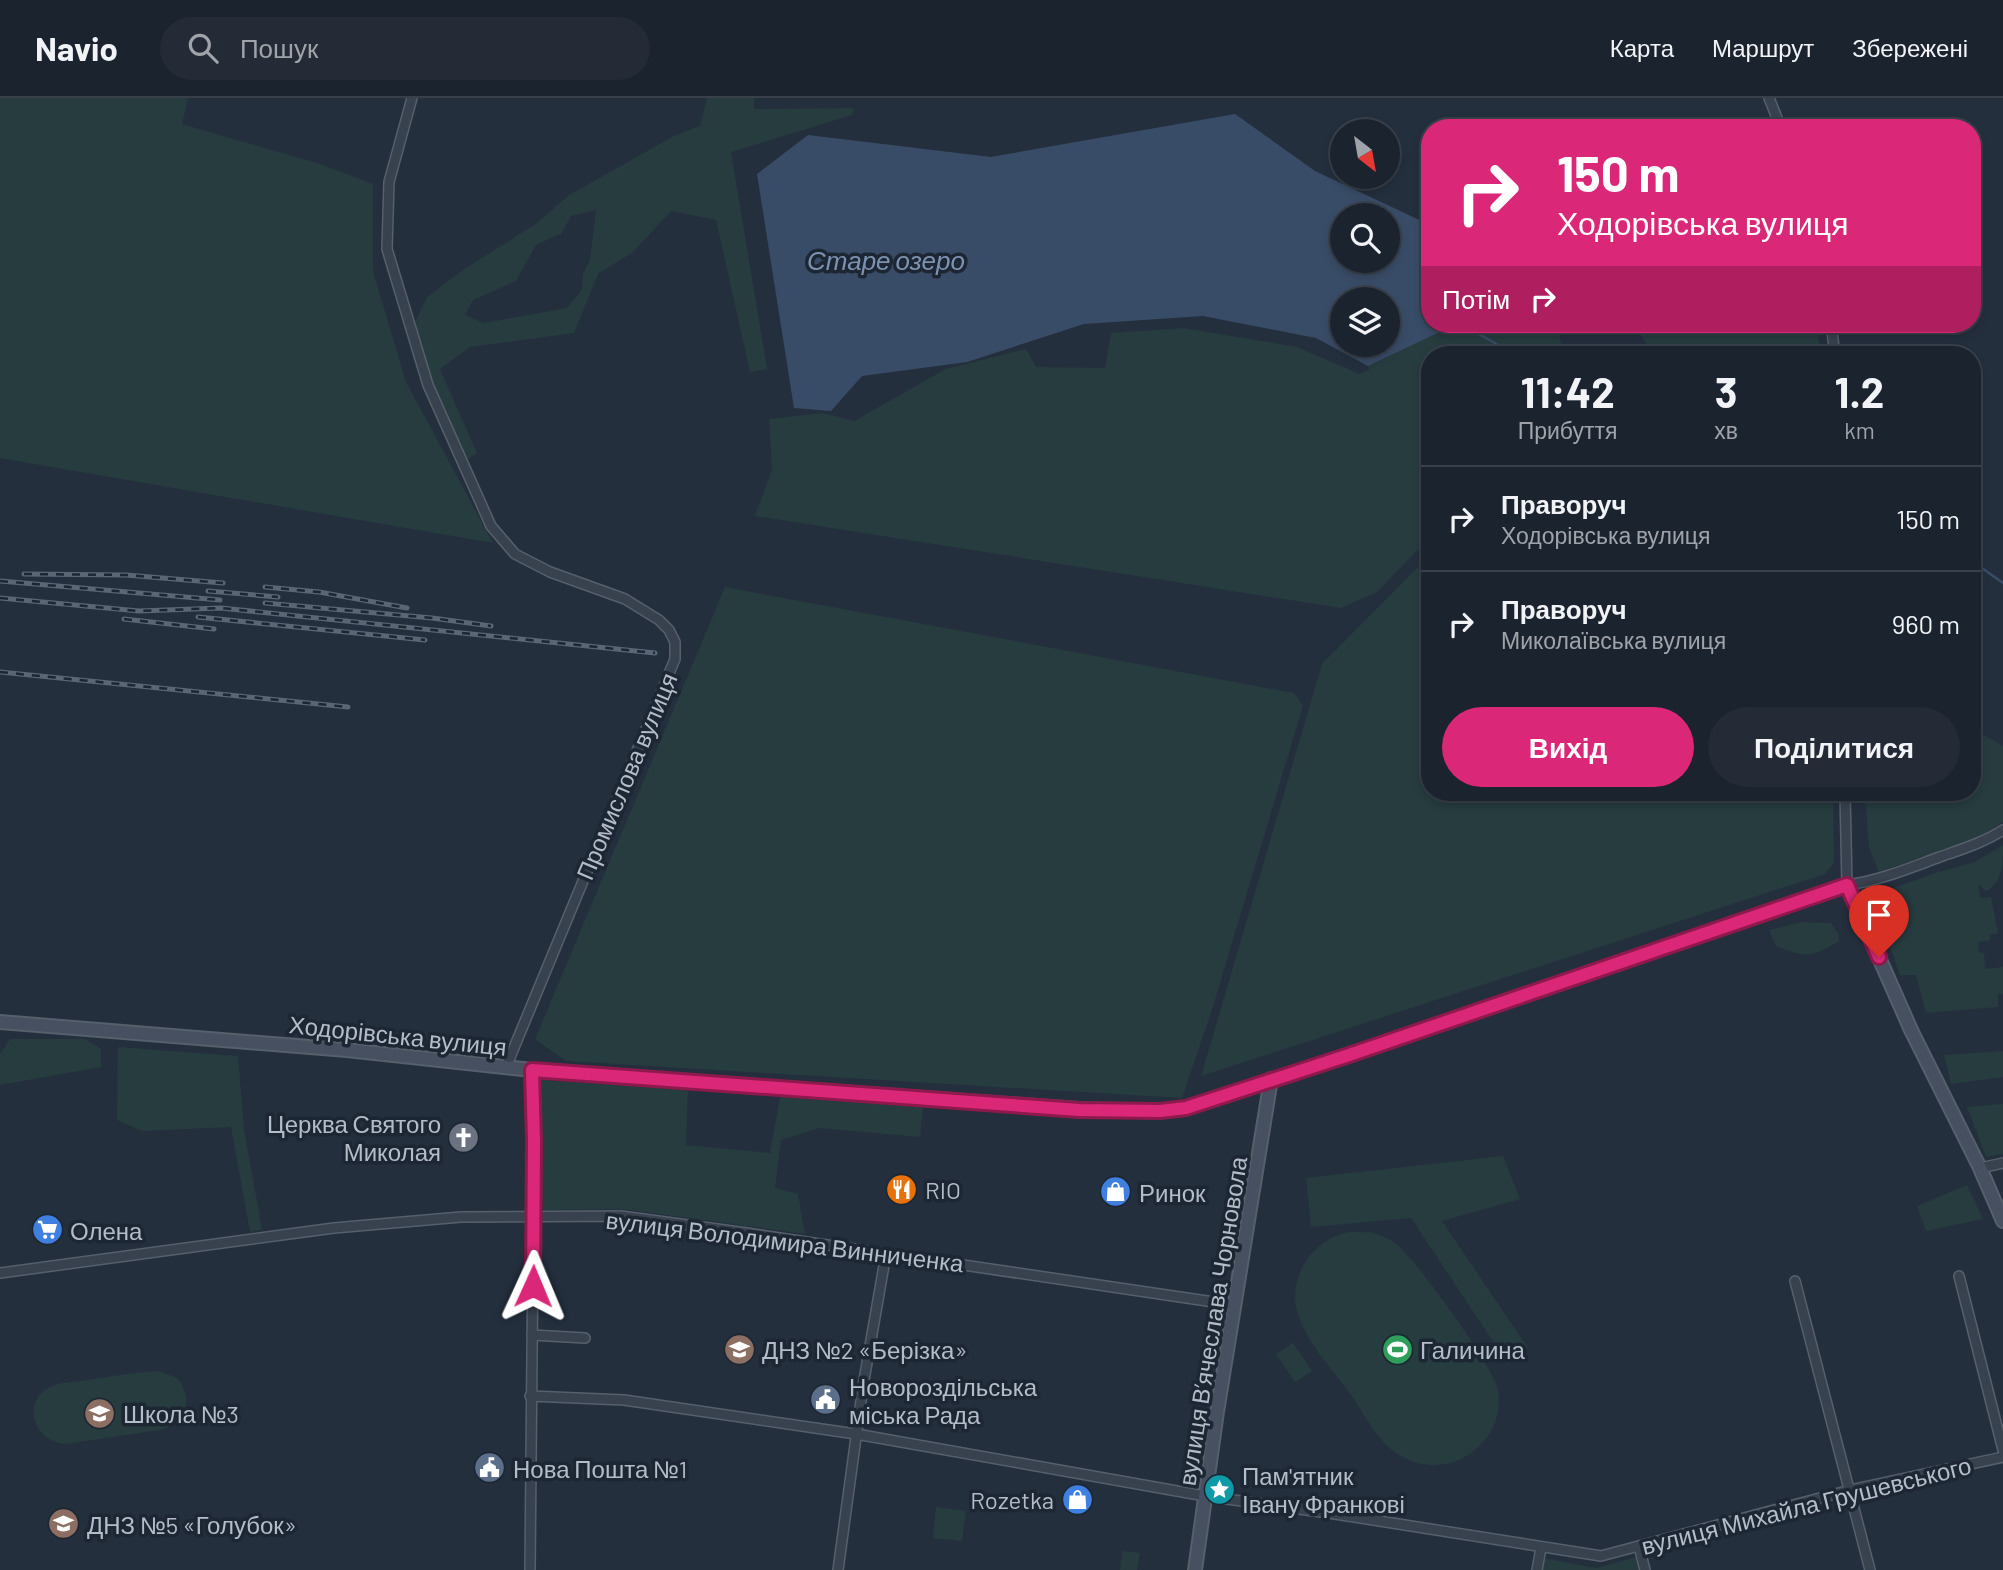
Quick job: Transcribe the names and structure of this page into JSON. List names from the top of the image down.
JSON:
{
  "streets": {
    "main road": ["Ходорівська вулиця", "вулиця Вʼячеслава Чорновола"],
    "street": ["Промислова вулиця", "вулиця Володимира Винниченка", "вулиця Михайла Грушевського"]
  },
  "crossings": [
    ["Промислова вулиця", "Ходорівська вулиця"],
    ["Ходорівська вулиця", "вулиця Вʼячеслава Чорновола"],
    ["вулиця Володимира Винниченка", "вулиця Вʼячеслава Чорновола"],
    ["вулиця Вʼячеслава Чорновола", "вулиця Михайла Грушевського"]
  ],
  "water": ["Старе озеро"],
  "places": {
    "church": ["Церква Святого Миколая"],
    "restaurant": ["RIO"],
    "shop": ["Ринок", "Rozetka"],
    "supermarket": ["Олена"],
    "school or university": ["ДНЗ №2 «Берізка»", "Школа №3", "ДНЗ №5 «Голубок»"],
    "sports": ["Галичина"],
    "public building": ["Новороздільська міська Рада", "Нова Пошта №1"],
    "place": ["Пам'ятник Івану Франкові"]
  },
  "north": "bottom right",
  "page": {
    "header": "Navio",
    "search": "Пошук",
    "nav": ["Карта", "Маршрут", "Збережені"],
    "turn": ["150 m", "Ходорівська вулиця"],
    "then": "Потім",
    "eta": [
      "11:42",
      "Прибуття",
      "3",
      "хв",
      "1.2",
      "km"
    ],
    "list": [
      {
        "name": "Праворуч",
        "note": "Ходорівська вулиця",
        "value": "150 m"
      },
      {
        "name": "Праворуч",
        "note": "Миколаївська вулиця",
        "value": "960 m"
      }
    ],
    "buttons": ["Вихід", "Поділитися"]
  }
}
